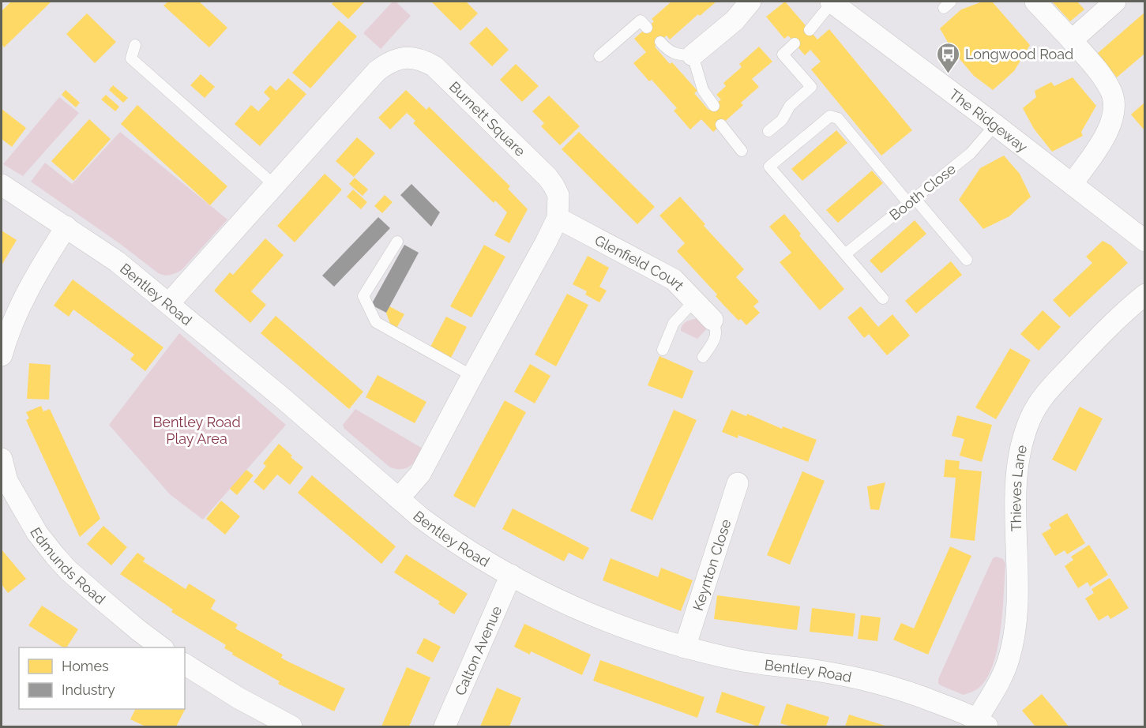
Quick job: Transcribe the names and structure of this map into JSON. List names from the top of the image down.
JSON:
{
  "streets": {
    "street": [
      "Burnett Square",
      "The Ridgeway",
      "Glenfield Court",
      "Bentley Road",
      "Thieves Lane",
      "Edmunds Road",
      "Keynton Close",
      "Calton Avenue"
    ],
    "lane": ["Booth Close"]
  },
  "crossings": [
    ["Burnett Square", "Glenfield Court"],
    ["Burnett Square", "Bentley Road"],
    ["The Ridgeway", "Booth Close"],
    ["Bentley Road", "Thieves Lane"],
    ["Bentley Road", "Keynton Close"],
    ["Bentley Road", "Calton Avenue"]
  ],
  "parks": ["Bentley Road Play Area"],
  "places": {
    "bus stop": ["Longwood Road"]
  },
  "legend": ["Homes", "Industry"]
}
